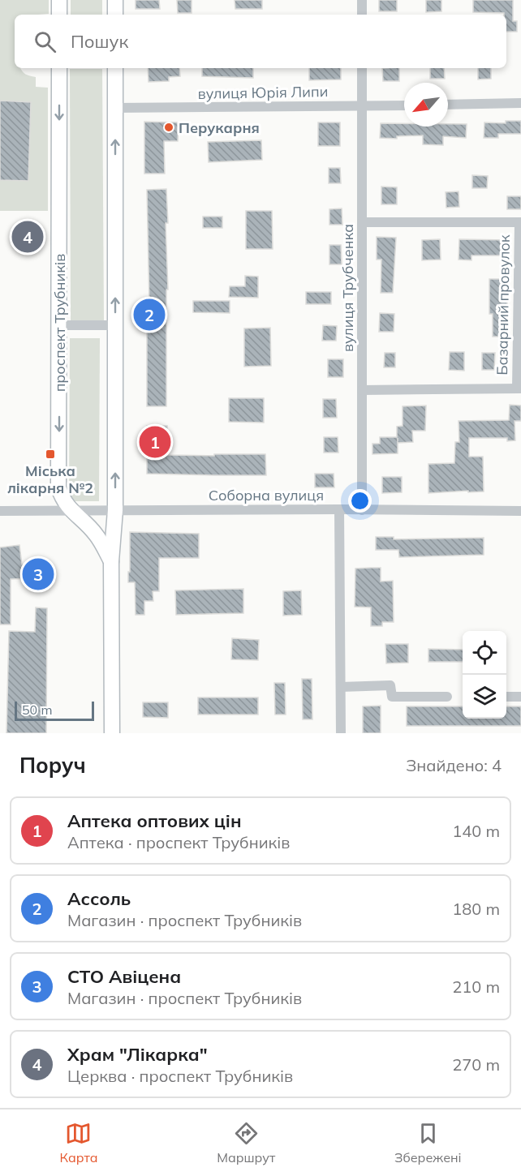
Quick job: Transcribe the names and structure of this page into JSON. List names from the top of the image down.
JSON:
{
  "streets": {
    "main road": ["проспект Трубників"],
    "street": [
      "вулиця Юрія Липи",
      "вулиця Трубченка",
      "Базарний провулок",
      "Соборна вулиця"
    ]
  },
  "crossings": [
    ["вулиця Юрія Липи", "вулиця Трубченка"],
    ["вулиця Юрія Липи", "проспект Трубників"],
    ["вулиця Трубченка", "Соборна вулиця"],
    ["проспект Трубників", "Соборна вулиця"]
  ],
  "places": {
    "other": ["Перукарня"],
    "transit": ["Міська лікарня №2"]
  },
  "scale_bar": "50 m",
  "north": "bottom left",
  "page": {
    "search": "Пошук",
    "pins": [
      "4",
      "2",
      "1",
      "3"
    ],
    "scale": "50 m",
    "heading": ["Поруч", "Знайдено: 4"],
    "list": [
      {
        "mark": "1",
        "name": "Аптека оптових цін",
        "note": "Аптека · проспект Трубників",
        "value": "140 m"
      },
      {
        "mark": "2",
        "name": "Ассоль",
        "note": "Магазин · проспект Трубників",
        "value": "180 m"
      },
      {
        "mark": "3",
        "name": "СТО Авіцена",
        "note": "Магазин · проспект Трубників",
        "value": "210 m"
      },
      {
        "mark": "4",
        "name": "Храм \"Лікарка\"",
        "note": "Церква · проспект Трубників",
        "value": "270 m"
      }
    ],
    "nav": ["Карта", "Маршрут", "Збережені"]
  }
}
